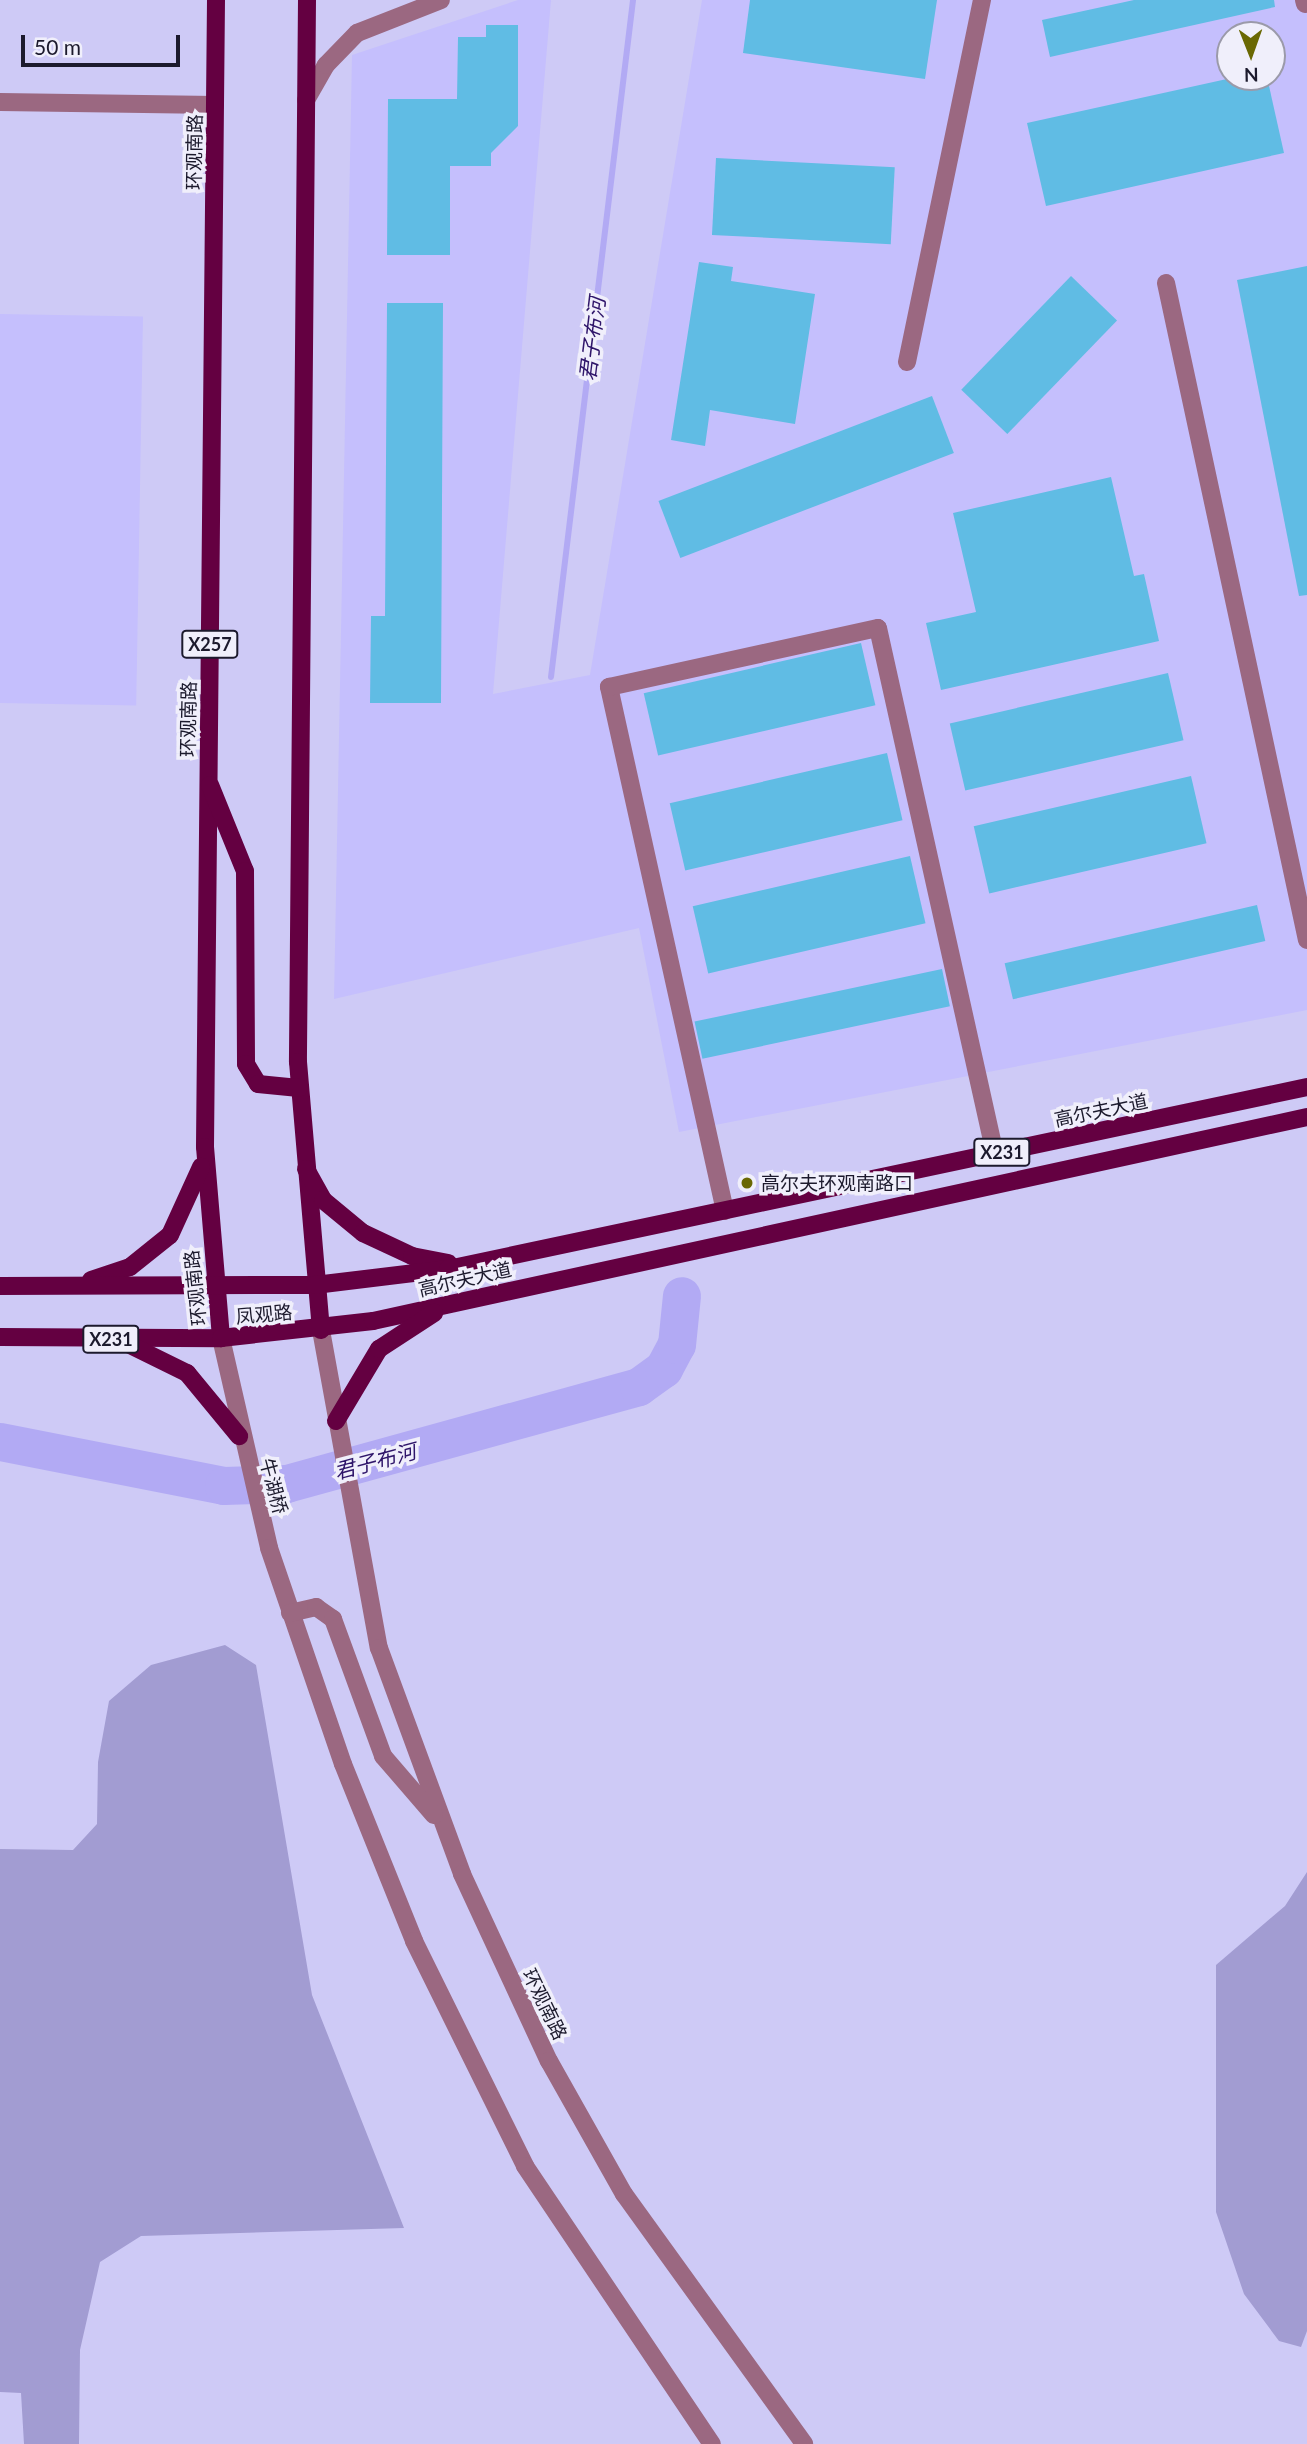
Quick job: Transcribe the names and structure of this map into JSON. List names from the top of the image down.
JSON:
{
  "streets": {
    "main road": [
      "环观南路",
      "X257",
      "高尔夫大道",
      "X231",
      "凤观路"
    ],
    "street": ["牛湖桥"]
  },
  "crossings": [
    ["环观南路", "凤观路"],
    ["环观南路", "牛湖桥"],
    ["高尔夫大道", "凤观路"]
  ],
  "water": ["君子布河"],
  "places": ["高尔夫环观南路口"],
  "scale_bar": "50 m",
  "north": "bottom"
}
